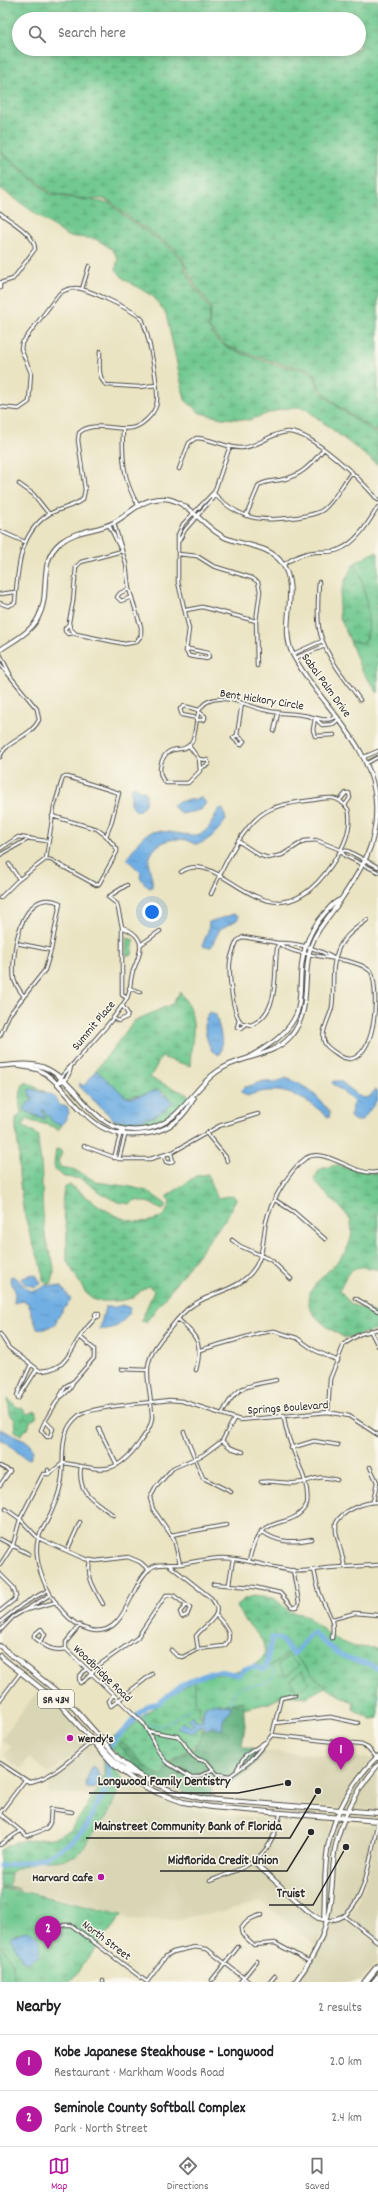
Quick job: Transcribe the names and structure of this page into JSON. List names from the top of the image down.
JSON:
{
  "streets": {
    "main road": ["SR 434"],
    "street": [
      "Sabal Palm Drive",
      "Bent Hickory Circle",
      "Summit Place",
      "Springs Boulevard",
      "Woodbridge Road",
      "North Street"
    ]
  },
  "crossings": [
    ["Sabal Palm Drive", "Bent Hickory Circle"],
    ["Sabal Palm Drive", "Summit Place"],
    ["Springs Boulevard", "Woodbridge Road"]
  ],
  "places": [
    "Wendy's",
    "Longwood Family Dentistry",
    "Mainstreet Community Bank of Florida",
    "Midflorida Credit Union",
    "Truist",
    "Harvard Cafe"
  ],
  "page": {
    "search": "Search here",
    "pins": ["1", "2"],
    "heading": ["Nearby", "2 results"],
    "list": [
      {
        "mark": "1",
        "name": "Kobe Japanese Steakhouse - Longwood",
        "note": "Restaurant · Markham Woods Road",
        "value": "2.0 km"
      },
      {
        "mark": "2",
        "name": "Seminole County Softball Complex",
        "note": "Park · North Street",
        "value": "2.4 km"
      }
    ],
    "nav": ["Map", "Directions", "Saved"]
  }
}
